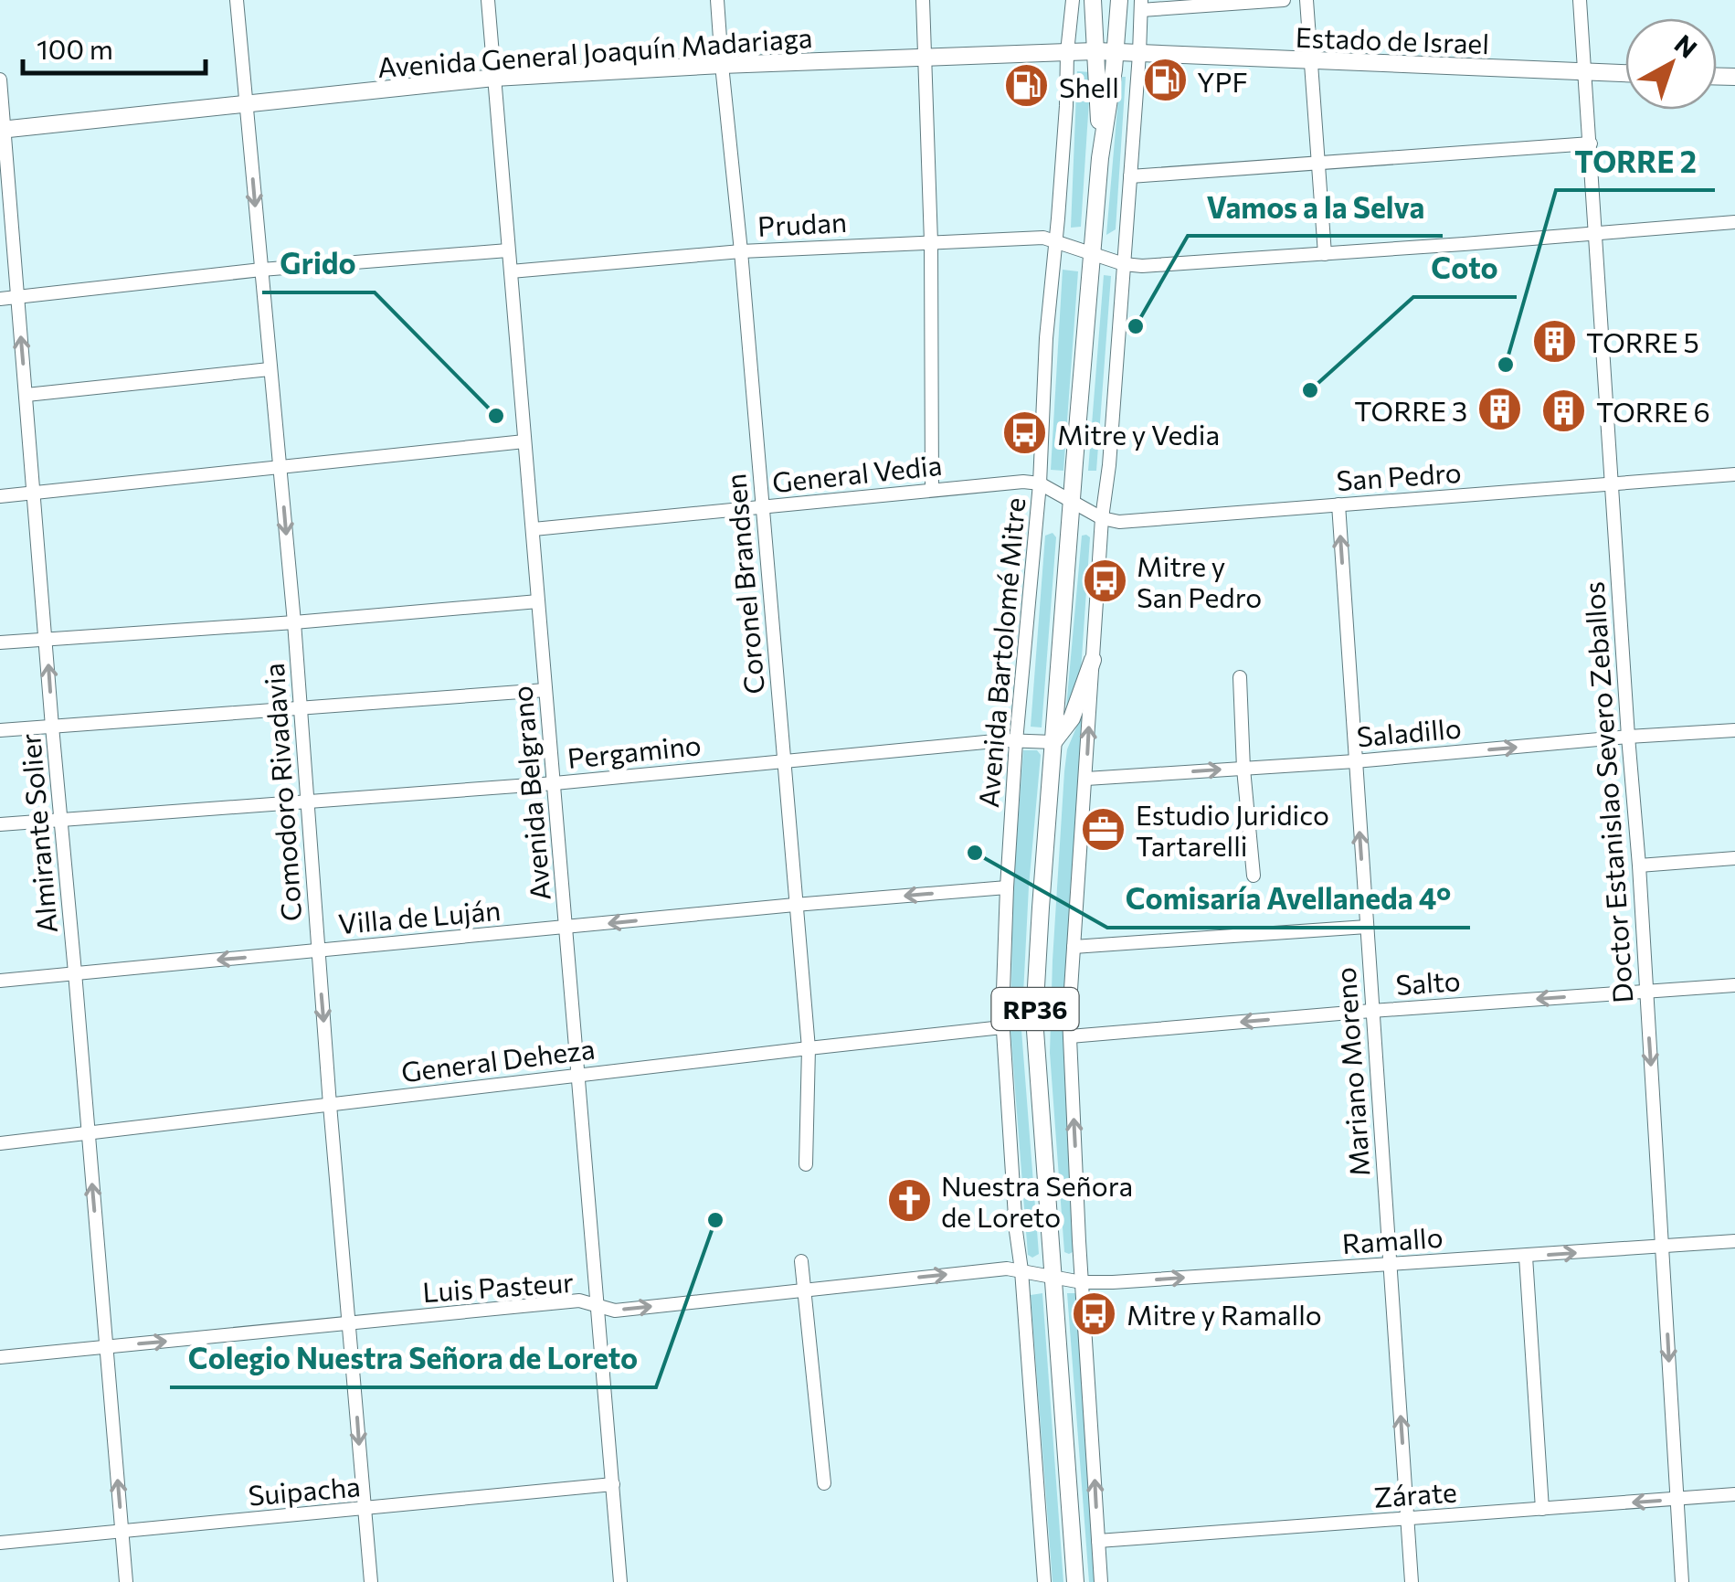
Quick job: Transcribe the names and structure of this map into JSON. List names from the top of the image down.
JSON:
{
  "streets": {
    "main road": [
      "Estado de Israel",
      "Avenida General Joaquín Madariaga",
      "Avenida Bartolomé Mitre",
      "RP36"
    ],
    "street": [
      "Prudan",
      "General Vedia",
      "San Pedro",
      "Coronel Brandsen",
      "Saladillo",
      "Pergamino",
      "Comodoro Rivadavia",
      "Doctor Estanislao Severo Zeballos",
      "Avenida Belgrano",
      "Almirante Solier",
      "Villa de Luján",
      "Salto",
      "General Deheza",
      "Mariano Moreno",
      "Ramallo",
      "Luis Pasteur",
      "Suipacha",
      "Zárate"
    ]
  },
  "crossings": [
    ["Estado de Israel", "Avenida General Joaquín Madariaga"],
    ["Estado de Israel", "Doctor Estanislao Severo Zeballos"],
    ["Avenida General Joaquín Madariaga", "Coronel Brandsen"],
    ["Avenida General Joaquín Madariaga", "Avenida Bartolomé Mitre"],
    ["Avenida General Joaquín Madariaga", "Comodoro Rivadavia"],
    ["Avenida General Joaquín Madariaga", "Avenida Belgrano"],
    ["Avenida General Joaquín Madariaga", "Almirante Solier"],
    ["Prudan", "Coronel Brandsen"],
    ["Prudan", "Avenida Bartolomé Mitre"],
    ["Prudan", "Doctor Estanislao Severo Zeballos"],
    ["Prudan", "Avenida Belgrano"],
    ["General Vedia", "Coronel Brandsen"],
    ["General Vedia", "Avenida Bartolomé Mitre"],
    ["General Vedia", "Avenida Belgrano"],
    ["San Pedro", "Avenida Bartolomé Mitre"],
    ["San Pedro", "Doctor Estanislao Severo Zeballos"],
    ["San Pedro", "Mariano Moreno"],
    ["Coronel Brandsen", "Pergamino"],
    ["Coronel Brandsen", "Villa de Luján"],
    ["Coronel Brandsen", "General Deheza"],
    ["Avenida Bartolomé Mitre", "Pergamino"],
    ["Avenida Bartolomé Mitre", "Villa de Luján"],
    ["Avenida Bartolomé Mitre", "General Deheza"],
    ["Avenida Bartolomé Mitre", "Ramallo"],
    ["Avenida Bartolomé Mitre", "Luis Pasteur"],
    ["Saladillo", "Doctor Estanislao Severo Zeballos"],
    ["Saladillo", "Mariano Moreno"],
    ["Pergamino", "Comodoro Rivadavia"],
    ["Pergamino", "Avenida Belgrano"],
    ["Pergamino", "Almirante Solier"],
    ["Comodoro Rivadavia", "Villa de Luján"],
    ["Comodoro Rivadavia", "General Deheza"],
    ["Comodoro Rivadavia", "Luis Pasteur"],
    ["Comodoro Rivadavia", "Suipacha"],
    ["Doctor Estanislao Severo Zeballos", "Salto"],
    ["Doctor Estanislao Severo Zeballos", "Ramallo"],
    ["Doctor Estanislao Severo Zeballos", "Zárate"],
    ["Avenida Belgrano", "Villa de Luján"],
    ["Avenida Belgrano", "General Deheza"],
    ["Avenida Belgrano", "Luis Pasteur"],
    ["Avenida Belgrano", "Suipacha"],
    ["Almirante Solier", "Villa de Luján"],
    ["Almirante Solier", "General Deheza"],
    ["Almirante Solier", "Luis Pasteur"],
    ["Almirante Solier", "Suipacha"],
    ["Salto", "Mariano Moreno"],
    ["Mariano Moreno", "Ramallo"],
    ["Mariano Moreno", "Zárate"],
    ["Ramallo", "Luis Pasteur"]
  ],
  "one_way": [
    "Saladillo",
    "Comodoro Rivadavia",
    "Almirante Solier",
    "Villa de Luján",
    "Mariano Moreno",
    "Ramallo",
    "Luis Pasteur"
  ],
  "places": {
    "fuel station": ["YPF", "Shell"],
    "other": [
      "Vamos a la Selva",
      "TORRE 2",
      "Coto",
      "Grido",
      "Comisaría Avellaneda 4°",
      "Colegio Nuestra Señora de Loreto"
    ],
    "building": ["TORRE 5", "TORRE 3", "TORRE 6"],
    "bus stop": ["Mitre y Vedia", "Mitre y San Pedro", "Mitre y Ramallo"],
    "office": ["Estudio Juridico Tartarelli"],
    "church": ["Nuestra Señora de Loreto"]
  },
  "scale_bar": "100 m",
  "north": "top right"
}
